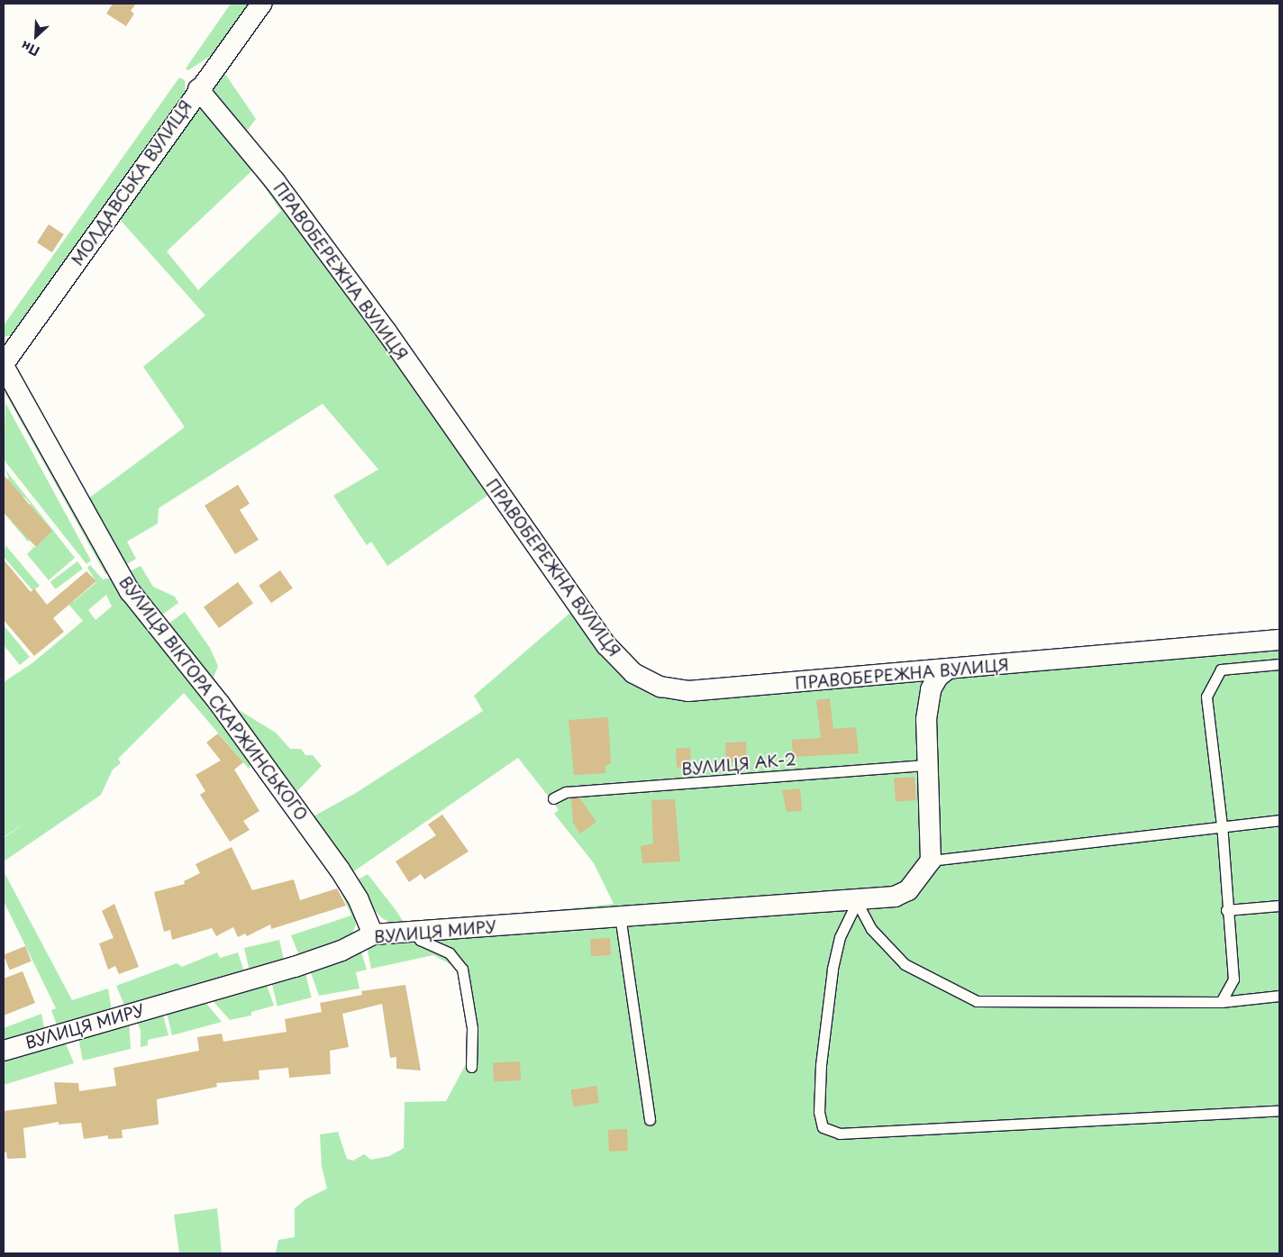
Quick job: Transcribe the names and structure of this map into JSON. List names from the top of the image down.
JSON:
{
  "streets": {
    "street": [
      "МОЛДАВСЬКА ВУЛИЦЯ",
      "ПРАВОБЕРЕЖНА ВУЛИЦЯ",
      "ВУЛИЦЯ ВІКТОРА СКАРЖИНСЬКОГО",
      "ВУЛИЦЯ МИРУ"
    ],
    "lane": ["ВУЛИЦЯ АК-2"]
  },
  "crossings": [
    ["МОЛДАВСЬКА ВУЛИЦЯ", "ПРАВОБЕРЕЖНА ВУЛИЦЯ"],
    ["МОЛДАВСЬКА ВУЛИЦЯ", "ВУЛИЦЯ ВІКТОРА СКАРЖИНСЬКОГО"],
    ["ВУЛИЦЯ ВІКТОРА СКАРЖИНСЬКОГО", "ВУЛИЦЯ МИРУ"]
  ],
  "north": "bottom left"
}
